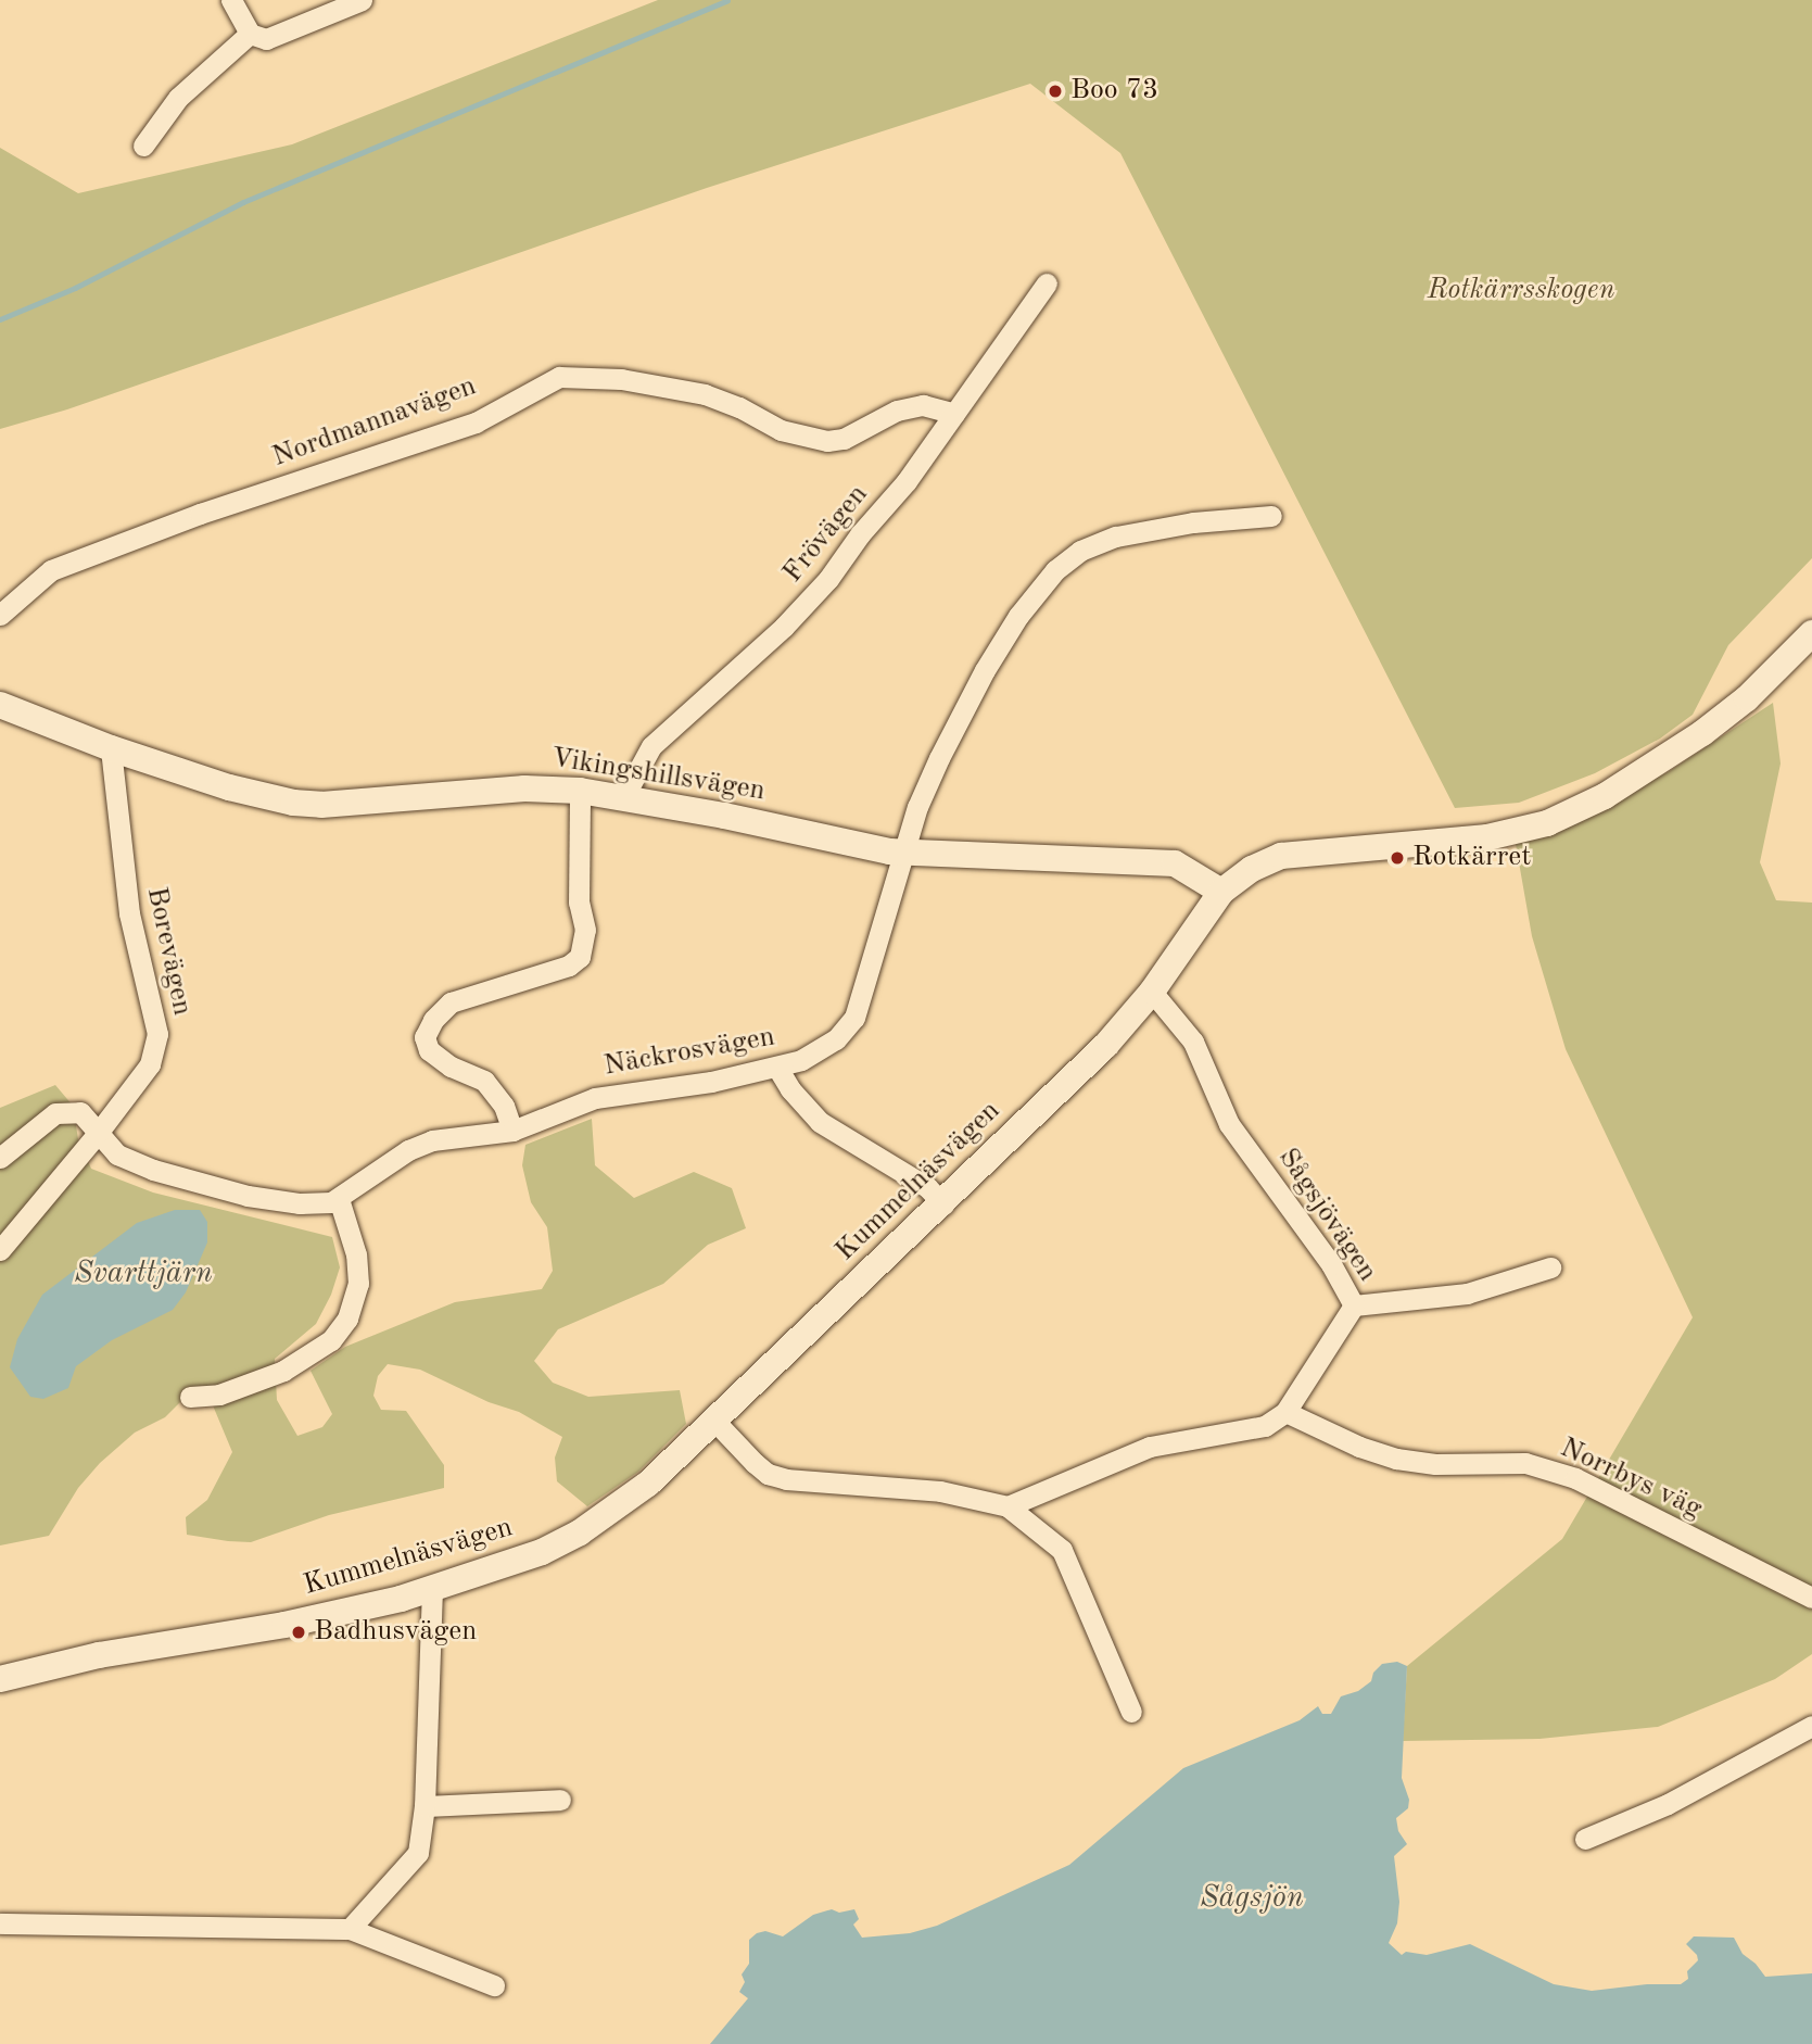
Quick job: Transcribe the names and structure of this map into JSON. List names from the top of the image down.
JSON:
{
  "streets": {
    "street": [
      "Nordmannavägen",
      "Frövägen",
      "Vikingshillsvägen",
      "Borevägen",
      "Näckrosvägen",
      "Kummelnäsvägen",
      "Sågsjövägen",
      "Norrbys väg"
    ]
  },
  "crossings": [
    ["Nordmannavägen", "Frövägen"],
    ["Frövägen", "Vikingshillsvägen"],
    ["Vikingshillsvägen", "Borevägen"],
    ["Vikingshillsvägen", "Näckrosvägen"],
    ["Vikingshillsvägen", "Kummelnäsvägen"],
    ["Borevägen", "Näckrosvägen"],
    ["Kummelnäsvägen", "Sågsjövägen"],
    ["Sågsjövägen", "Norrbys väg"]
  ],
  "water": ["Svarttjärn", "Sågsjön"],
  "parks": ["Rotkärrsskogen"],
  "places": ["Boo 73", "Rotkärret", "Badhusvägen"]
}
